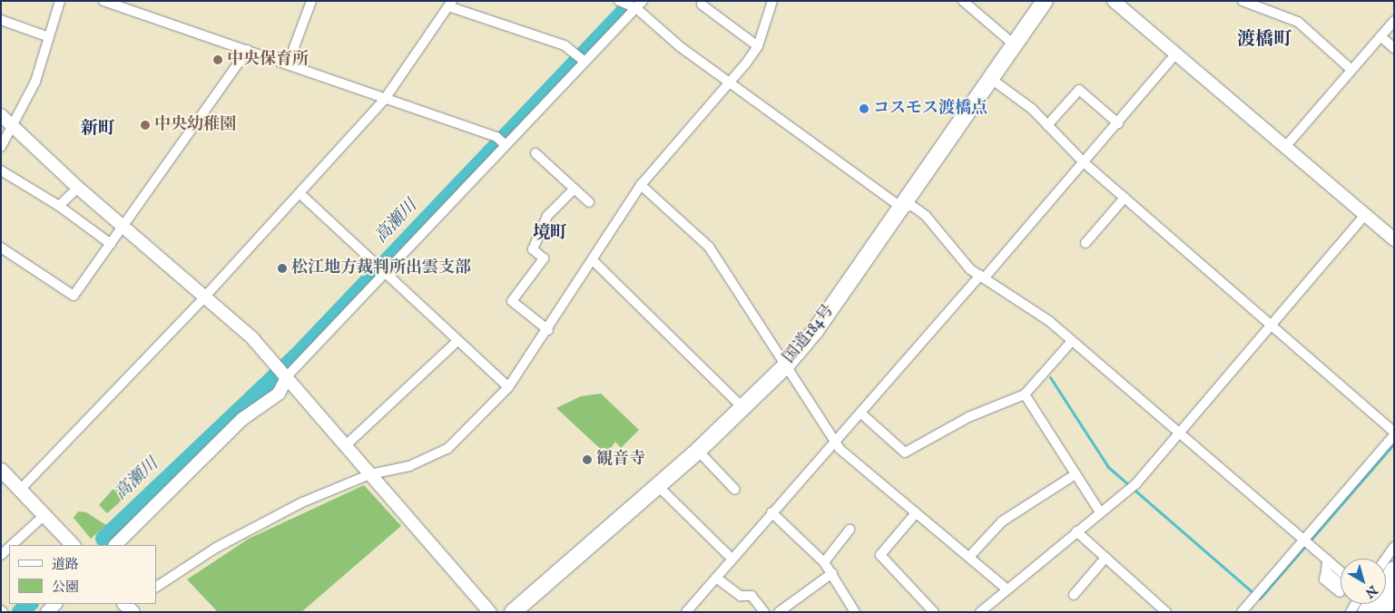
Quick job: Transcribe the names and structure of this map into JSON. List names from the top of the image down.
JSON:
{
  "streets": {
    "highway": ["国道184号"]
  },
  "districts": ["渡橋町", "新町", "境町"],
  "water": ["高瀬川"],
  "places": [
    "中央保育所",
    "コスモス渡橋点",
    "中央幼稚園",
    "松江地方裁判所出雲支部",
    "観音寺"
  ],
  "legend": ["道路", "公園"],
  "north": "bottom right"
}
